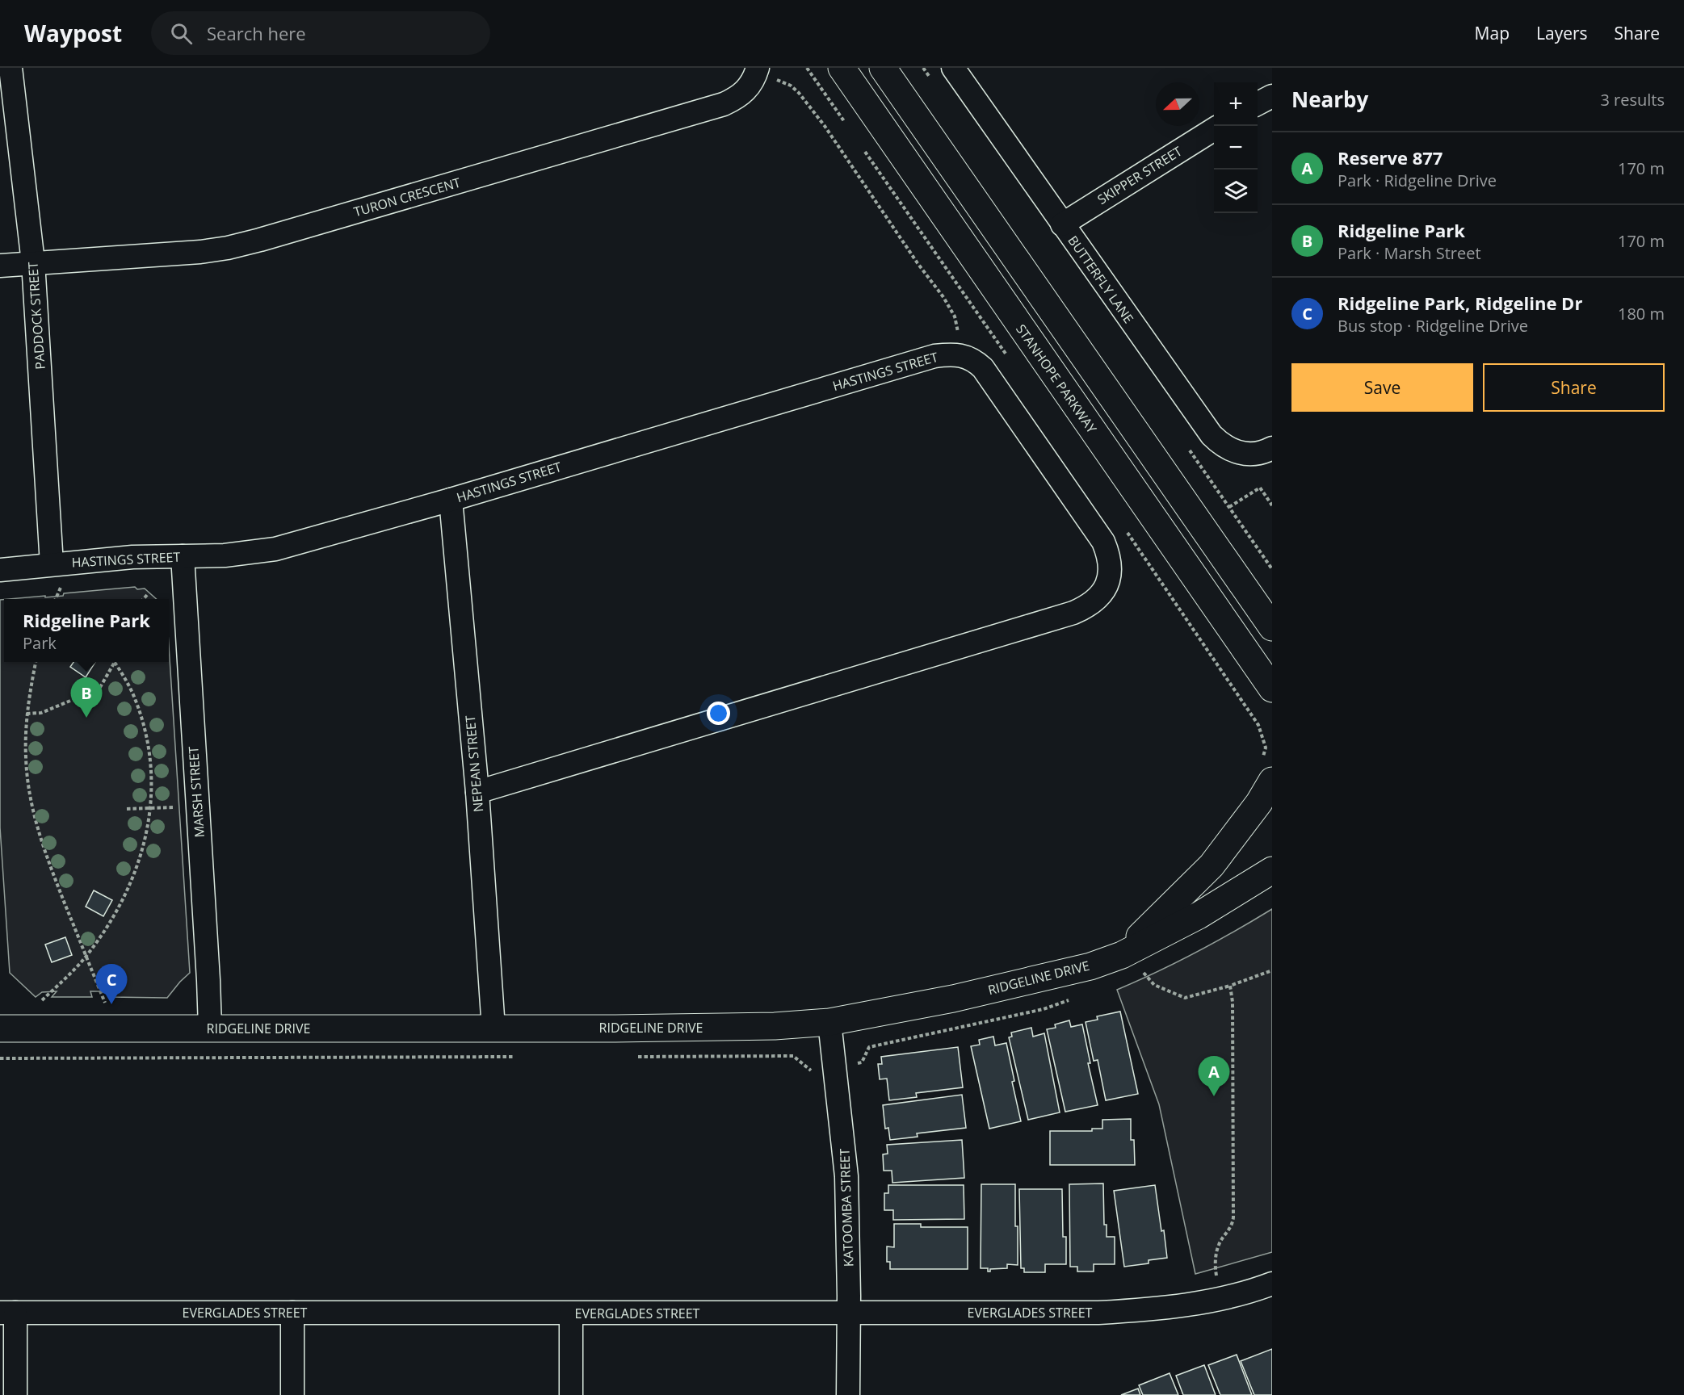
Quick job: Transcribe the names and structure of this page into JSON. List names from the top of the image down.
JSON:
{
  "streets": {
    "street": [
      "SKIPPER STREET",
      "TURON CRESCENT",
      "BUTTERFLY LANE",
      "PADDOCK STREET",
      "HASTINGS STREET",
      "STANHOPE PARKWAY",
      "NEPEAN STREET",
      "MARSH STREET",
      "RIDGELINE DRIVE",
      "KATOOMBA STREET",
      "EVERGLADES STREET"
    ]
  },
  "crossings": [
    ["SKIPPER STREET", "BUTTERFLY LANE"],
    ["TURON CRESCENT", "PADDOCK STREET"],
    ["PADDOCK STREET", "HASTINGS STREET"],
    ["HASTINGS STREET", "NEPEAN STREET"],
    ["HASTINGS STREET", "MARSH STREET"],
    ["NEPEAN STREET", "RIDGELINE DRIVE"],
    ["MARSH STREET", "RIDGELINE DRIVE"],
    ["RIDGELINE DRIVE", "KATOOMBA STREET"],
    ["KATOOMBA STREET", "EVERGLADES STREET"]
  ],
  "north": "left",
  "page": {
    "header": "Waypost",
    "search": "Search here",
    "nav": ["Map", "Layers", "Share"],
    "heading": ["Nearby", "3 results"],
    "map_buttons": ["+", "−"],
    "list": [
      {
        "mark": "A",
        "name": "Reserve 877",
        "note": "Park · Ridgeline Drive",
        "value": "170 m"
      },
      {
        "mark": "B",
        "name": "Ridgeline Park",
        "note": "Park · Marsh Street",
        "value": "170 m"
      },
      {
        "mark": "C",
        "name": "Ridgeline Park, Ridgeline Dr",
        "note": "Bus stop · Ridgeline Drive",
        "value": "180 m"
      }
    ],
    "buttons": ["Save", "Share"],
    "popup": ["Ridgeline Park", "Park"],
    "pins": ["B", "C", "A"]
  }
}
